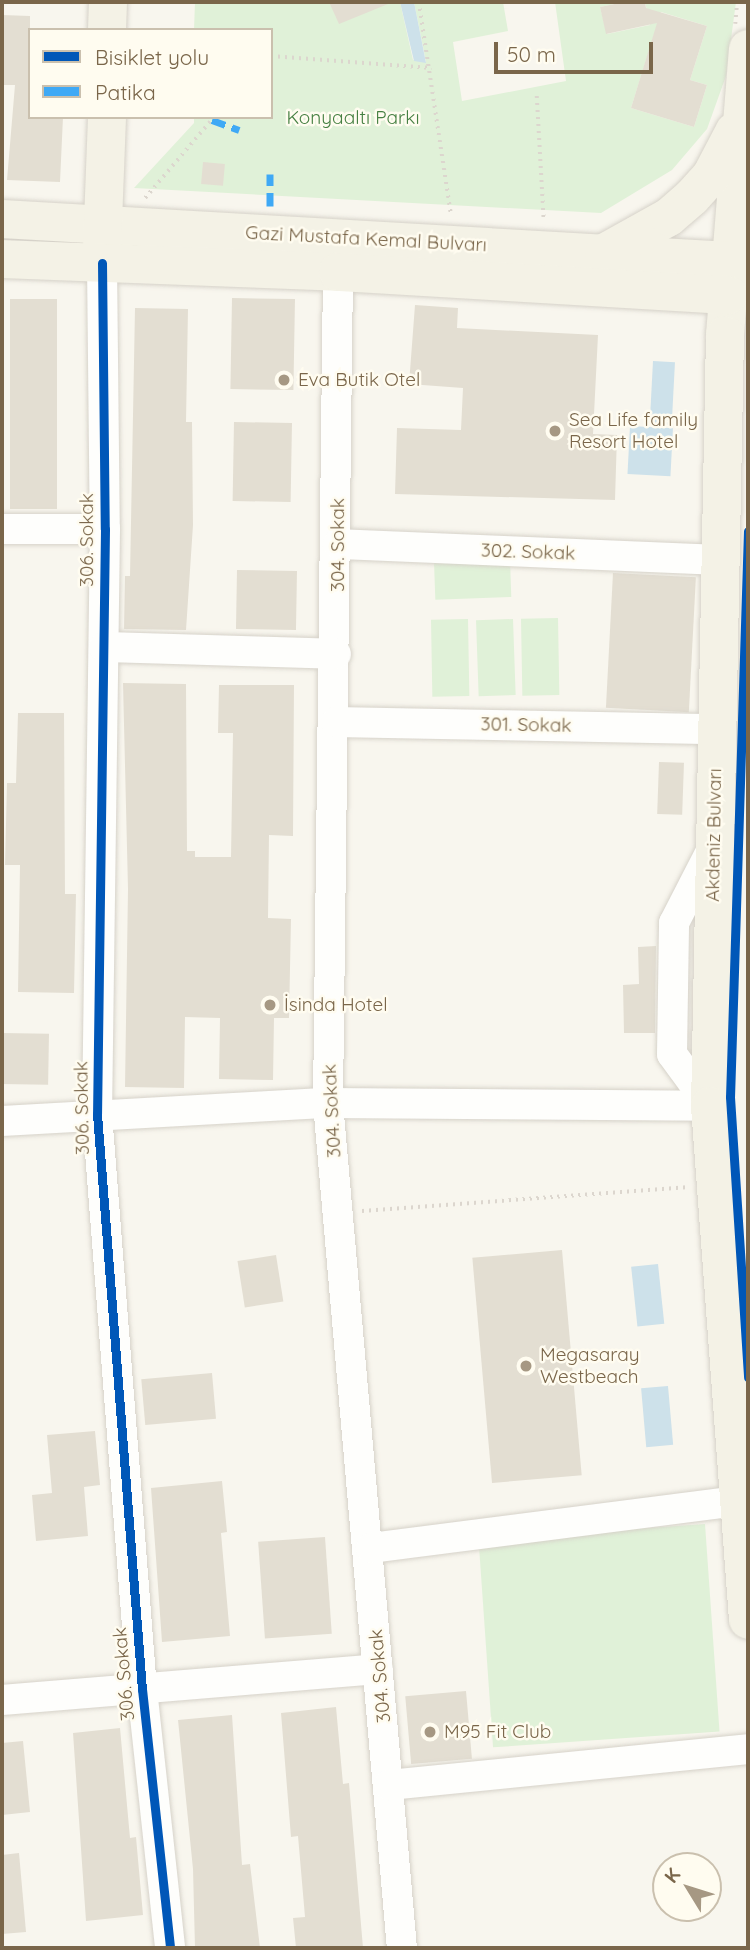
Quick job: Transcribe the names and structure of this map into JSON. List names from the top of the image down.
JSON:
{
  "streets": {
    "main road": ["Gazi Mustafa Kemal Bulvarı", "306. Sokak", "Akdeniz Bulvarı"],
    "street": ["304. Sokak", "302. Sokak", "301. Sokak"]
  },
  "crossings": [
    ["Gazi Mustafa Kemal Bulvarı", "306. Sokak"],
    ["Gazi Mustafa Kemal Bulvarı", "304. Sokak"],
    ["Gazi Mustafa Kemal Bulvarı", "Akdeniz Bulvarı"],
    ["304. Sokak", "302. Sokak"],
    ["304. Sokak", "301. Sokak"],
    ["302. Sokak", "Akdeniz Bulvarı"],
    ["301. Sokak", "Akdeniz Bulvarı"]
  ],
  "parks": ["Konyaaltı Parkı"],
  "places": [
    "Eva Butik Otel",
    "Sea Life family Resort Hotel",
    "İsinda Hotel",
    "Megasaray Westbeach",
    "M95 Fit Club"
  ],
  "legend": ["Bisiklet yolu", "Patika"],
  "scale_bar": "50 m",
  "north": "top left"
}
